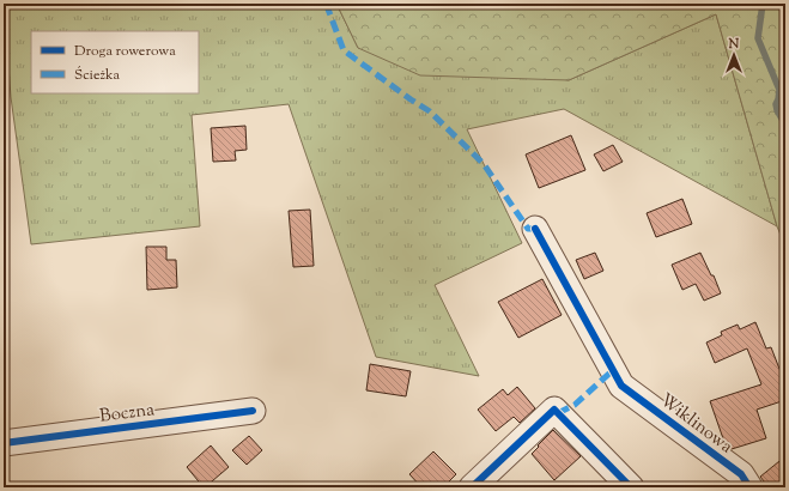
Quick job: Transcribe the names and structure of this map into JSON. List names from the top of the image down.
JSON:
{
  "streets": {
    "street": ["Boczna", "Wiklinowa"]
  },
  "legend": ["Droga rowerowa", "Ścieżka"],
  "north": "top"
}
